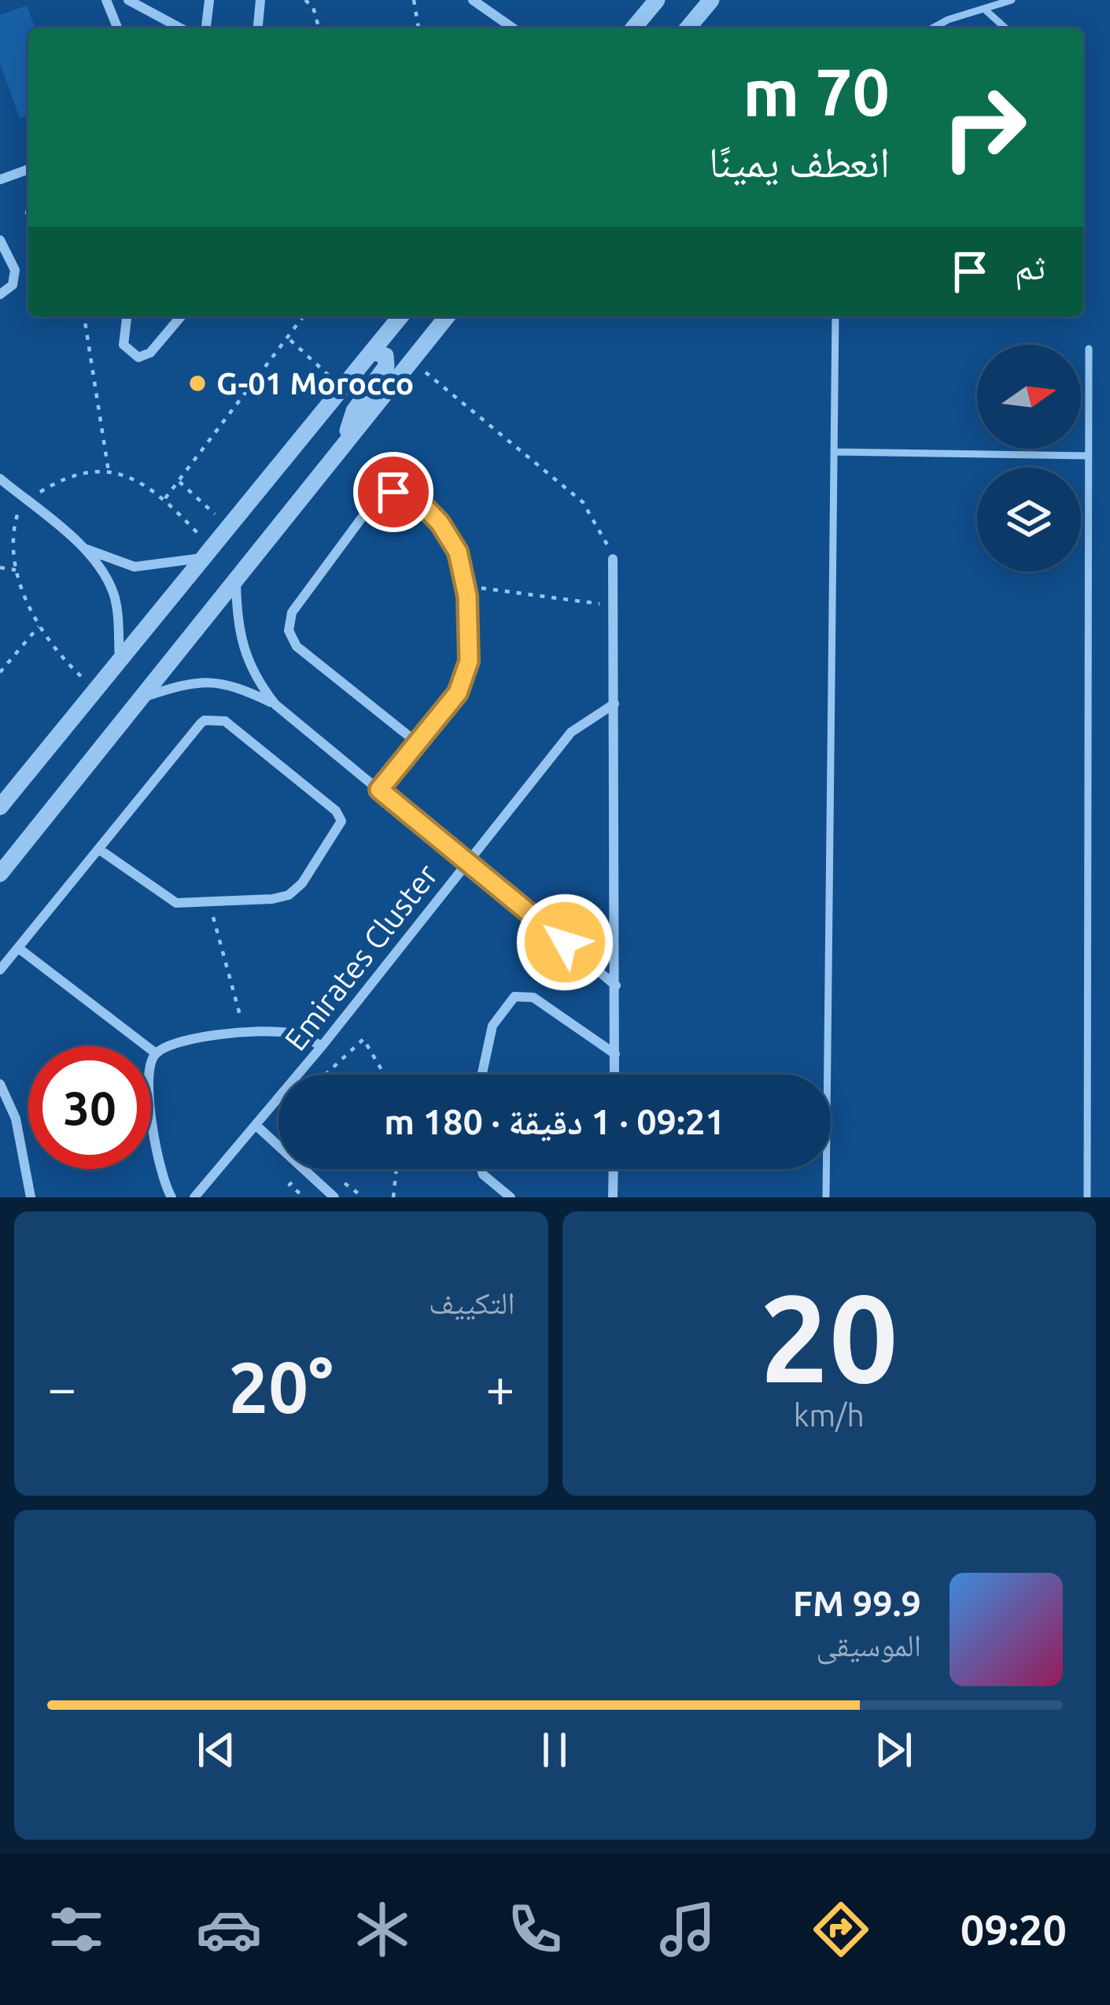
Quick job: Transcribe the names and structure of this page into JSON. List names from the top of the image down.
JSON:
{
  "streets": {
    "street": ["Emirates Cluster"]
  },
  "places": ["G-01 Morocco"],
  "north": "right",
  "page": {
    "turn": ["70 m", "انعطف يمينًا"],
    "then": "ثم",
    "limit": "30",
    "trip": "09:21 · 1 دقيقة · 180 m",
    "tile": [
      ["20", "km/h"],
      "التكييف"
    ],
    "heat": ["−", "20°", "+"],
    "song": ["99.9 FM", "الموسيقى"],
    "tabs": "09:20"
  }
}
